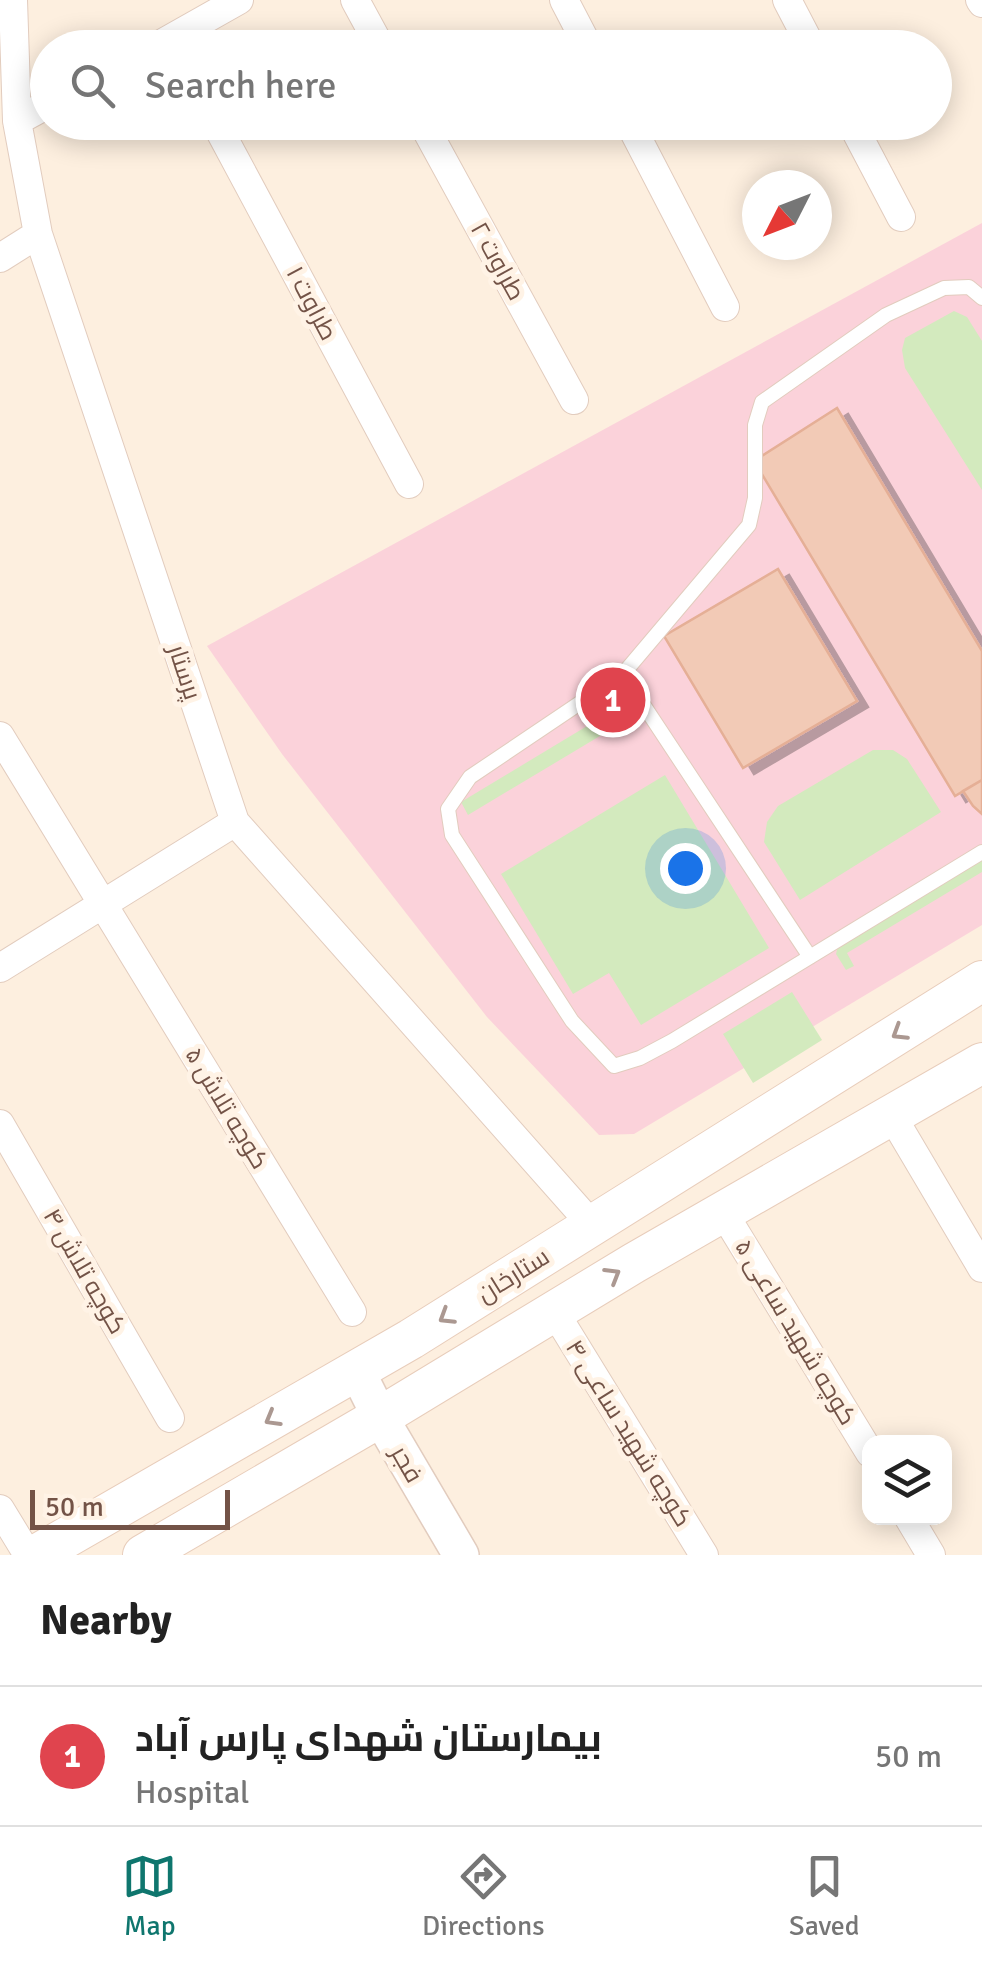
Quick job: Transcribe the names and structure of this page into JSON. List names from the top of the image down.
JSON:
{
  "streets": {
    "main road": ["ستارخان"],
    "street": [
      "طراوت ۲",
      "طراوت ۱",
      "پرستار",
      "کوچه تلاش ۵",
      "کوچه تلاش ۴",
      "کوچه شهید ساعی ۵",
      "کوچه شهید ساعی ۴",
      "فجر"
    ]
  },
  "crossings": [
    ["پرستار", "ستارخان"],
    ["ستارخان", "کوچه شهید ساعی ۵"],
    ["ستارخان", "کوچه شهید ساعی ۴"],
    ["ستارخان", "فجر"]
  ],
  "scale_bar": "50 m",
  "north": "bottom left",
  "page": {
    "search": "Search here",
    "pins": "1",
    "scale": "50 m",
    "heading": "Nearby",
    "list": [
      {
        "mark": "1",
        "name": "بیمارستان شهدای پارس آباد",
        "note": "Hospital",
        "value": "50 m"
      }
    ],
    "nav": ["Map", "Directions", "Saved"]
  }
}
